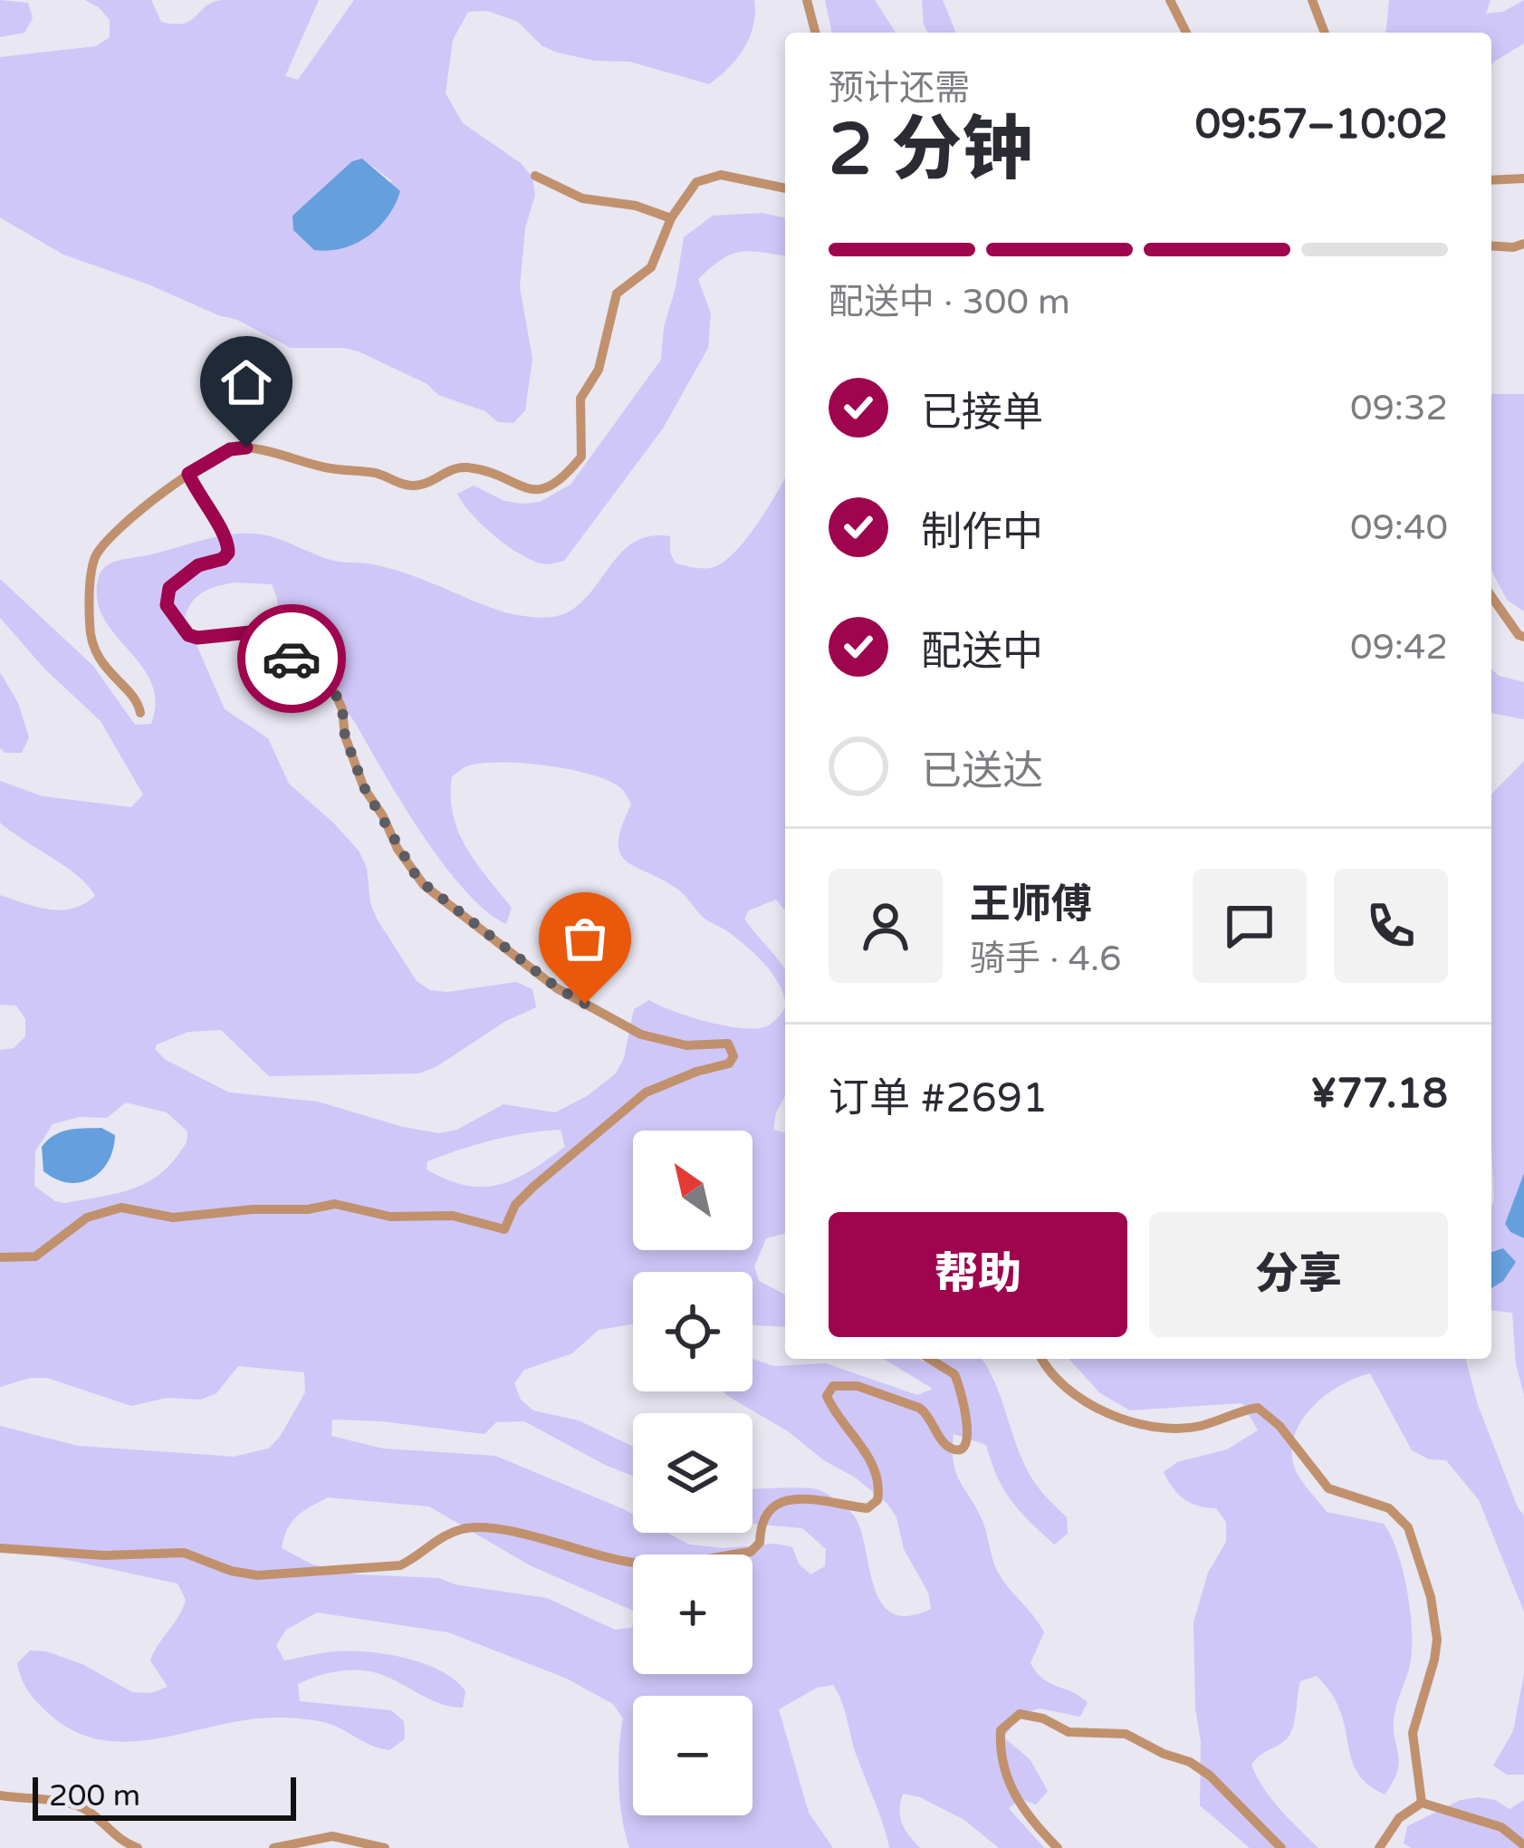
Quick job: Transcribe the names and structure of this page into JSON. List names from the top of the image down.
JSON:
{
  "scale_bar": "200 m",
  "north": "top left",
  "page": {
    "heading": ["2 分钟", "预计还需", "09:57–10:02"],
    "panel": [
      "王师傅",
      "骑手 · 4.6",
      "订单 #2691",
      "¥77.18"
    ],
    "bar": "配送中 · 300 m",
    "list": [
      ["已接单", "09:32"],
      ["制作中", "09:40"],
      ["配送中", "09:42"],
      "已送达"
    ],
    "map_buttons": ["+", "−"],
    "buttons": ["帮助", "分享"],
    "scale": "200 m"
  }
}
